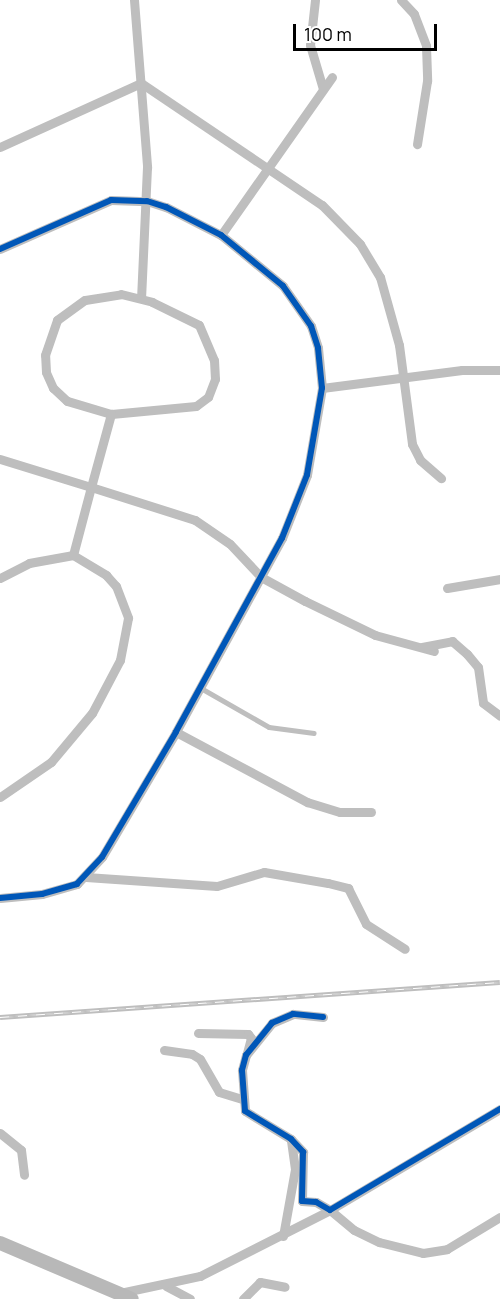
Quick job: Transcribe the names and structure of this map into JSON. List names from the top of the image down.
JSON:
{
  "scale_bar": "100 m"
}
